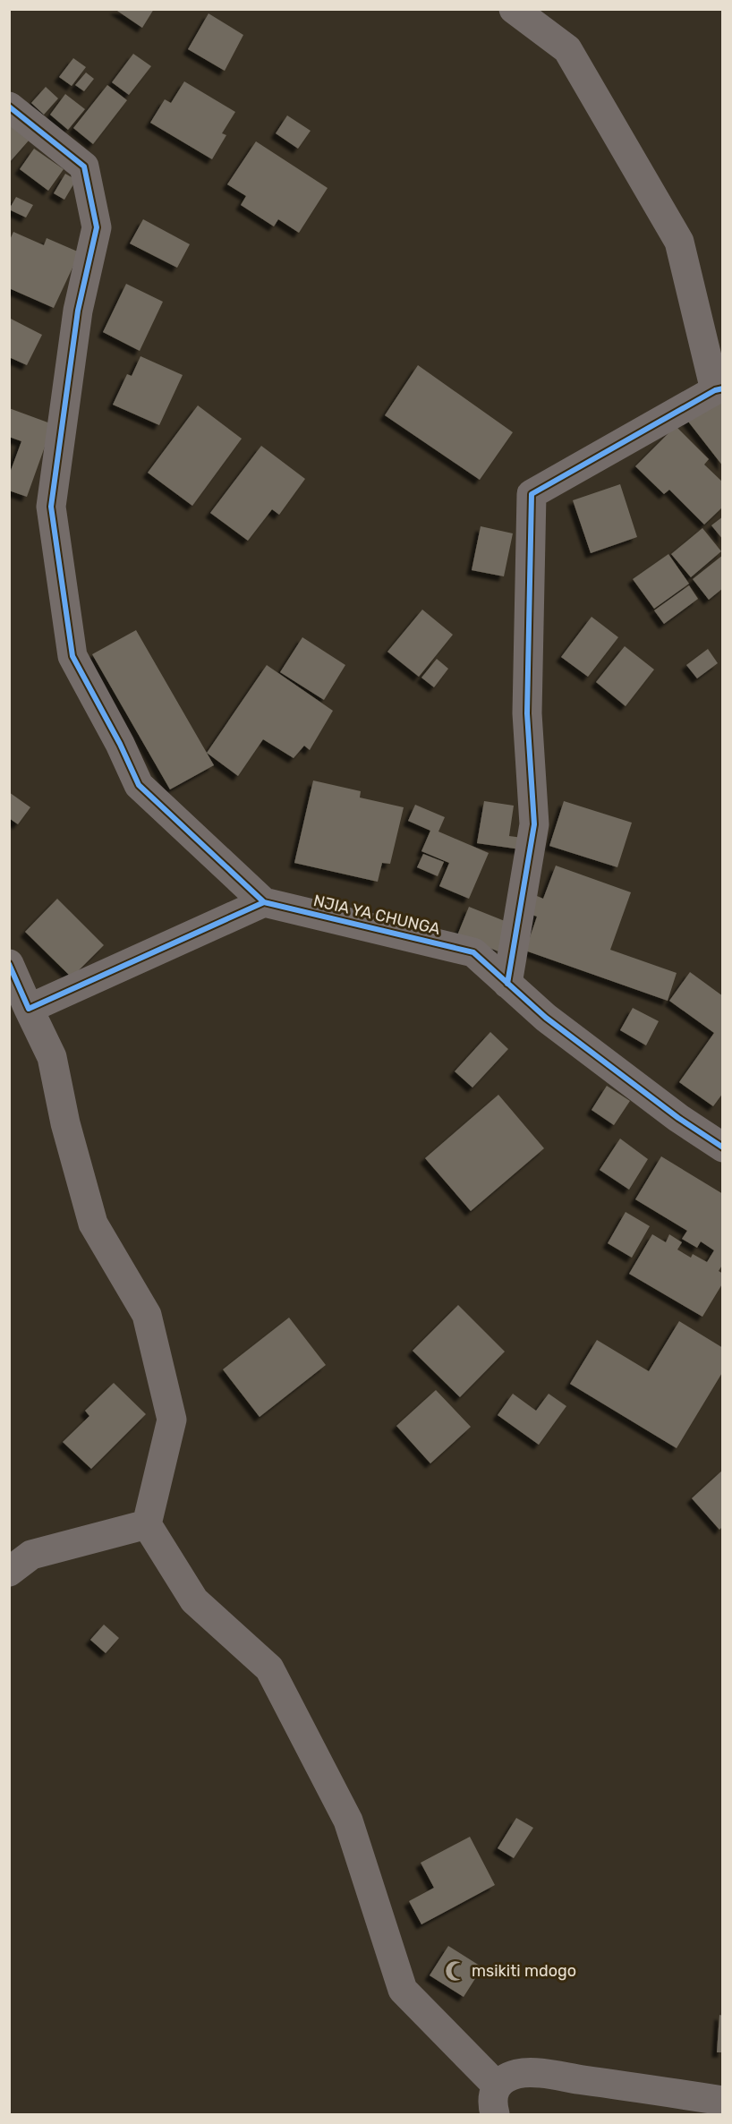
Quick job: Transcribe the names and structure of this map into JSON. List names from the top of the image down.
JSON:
{
  "streets": {
    "street": ["NJIA YA CHUNGA"]
  },
  "places": {
    "mosque": ["msikiti mdogo"]
  }
}
